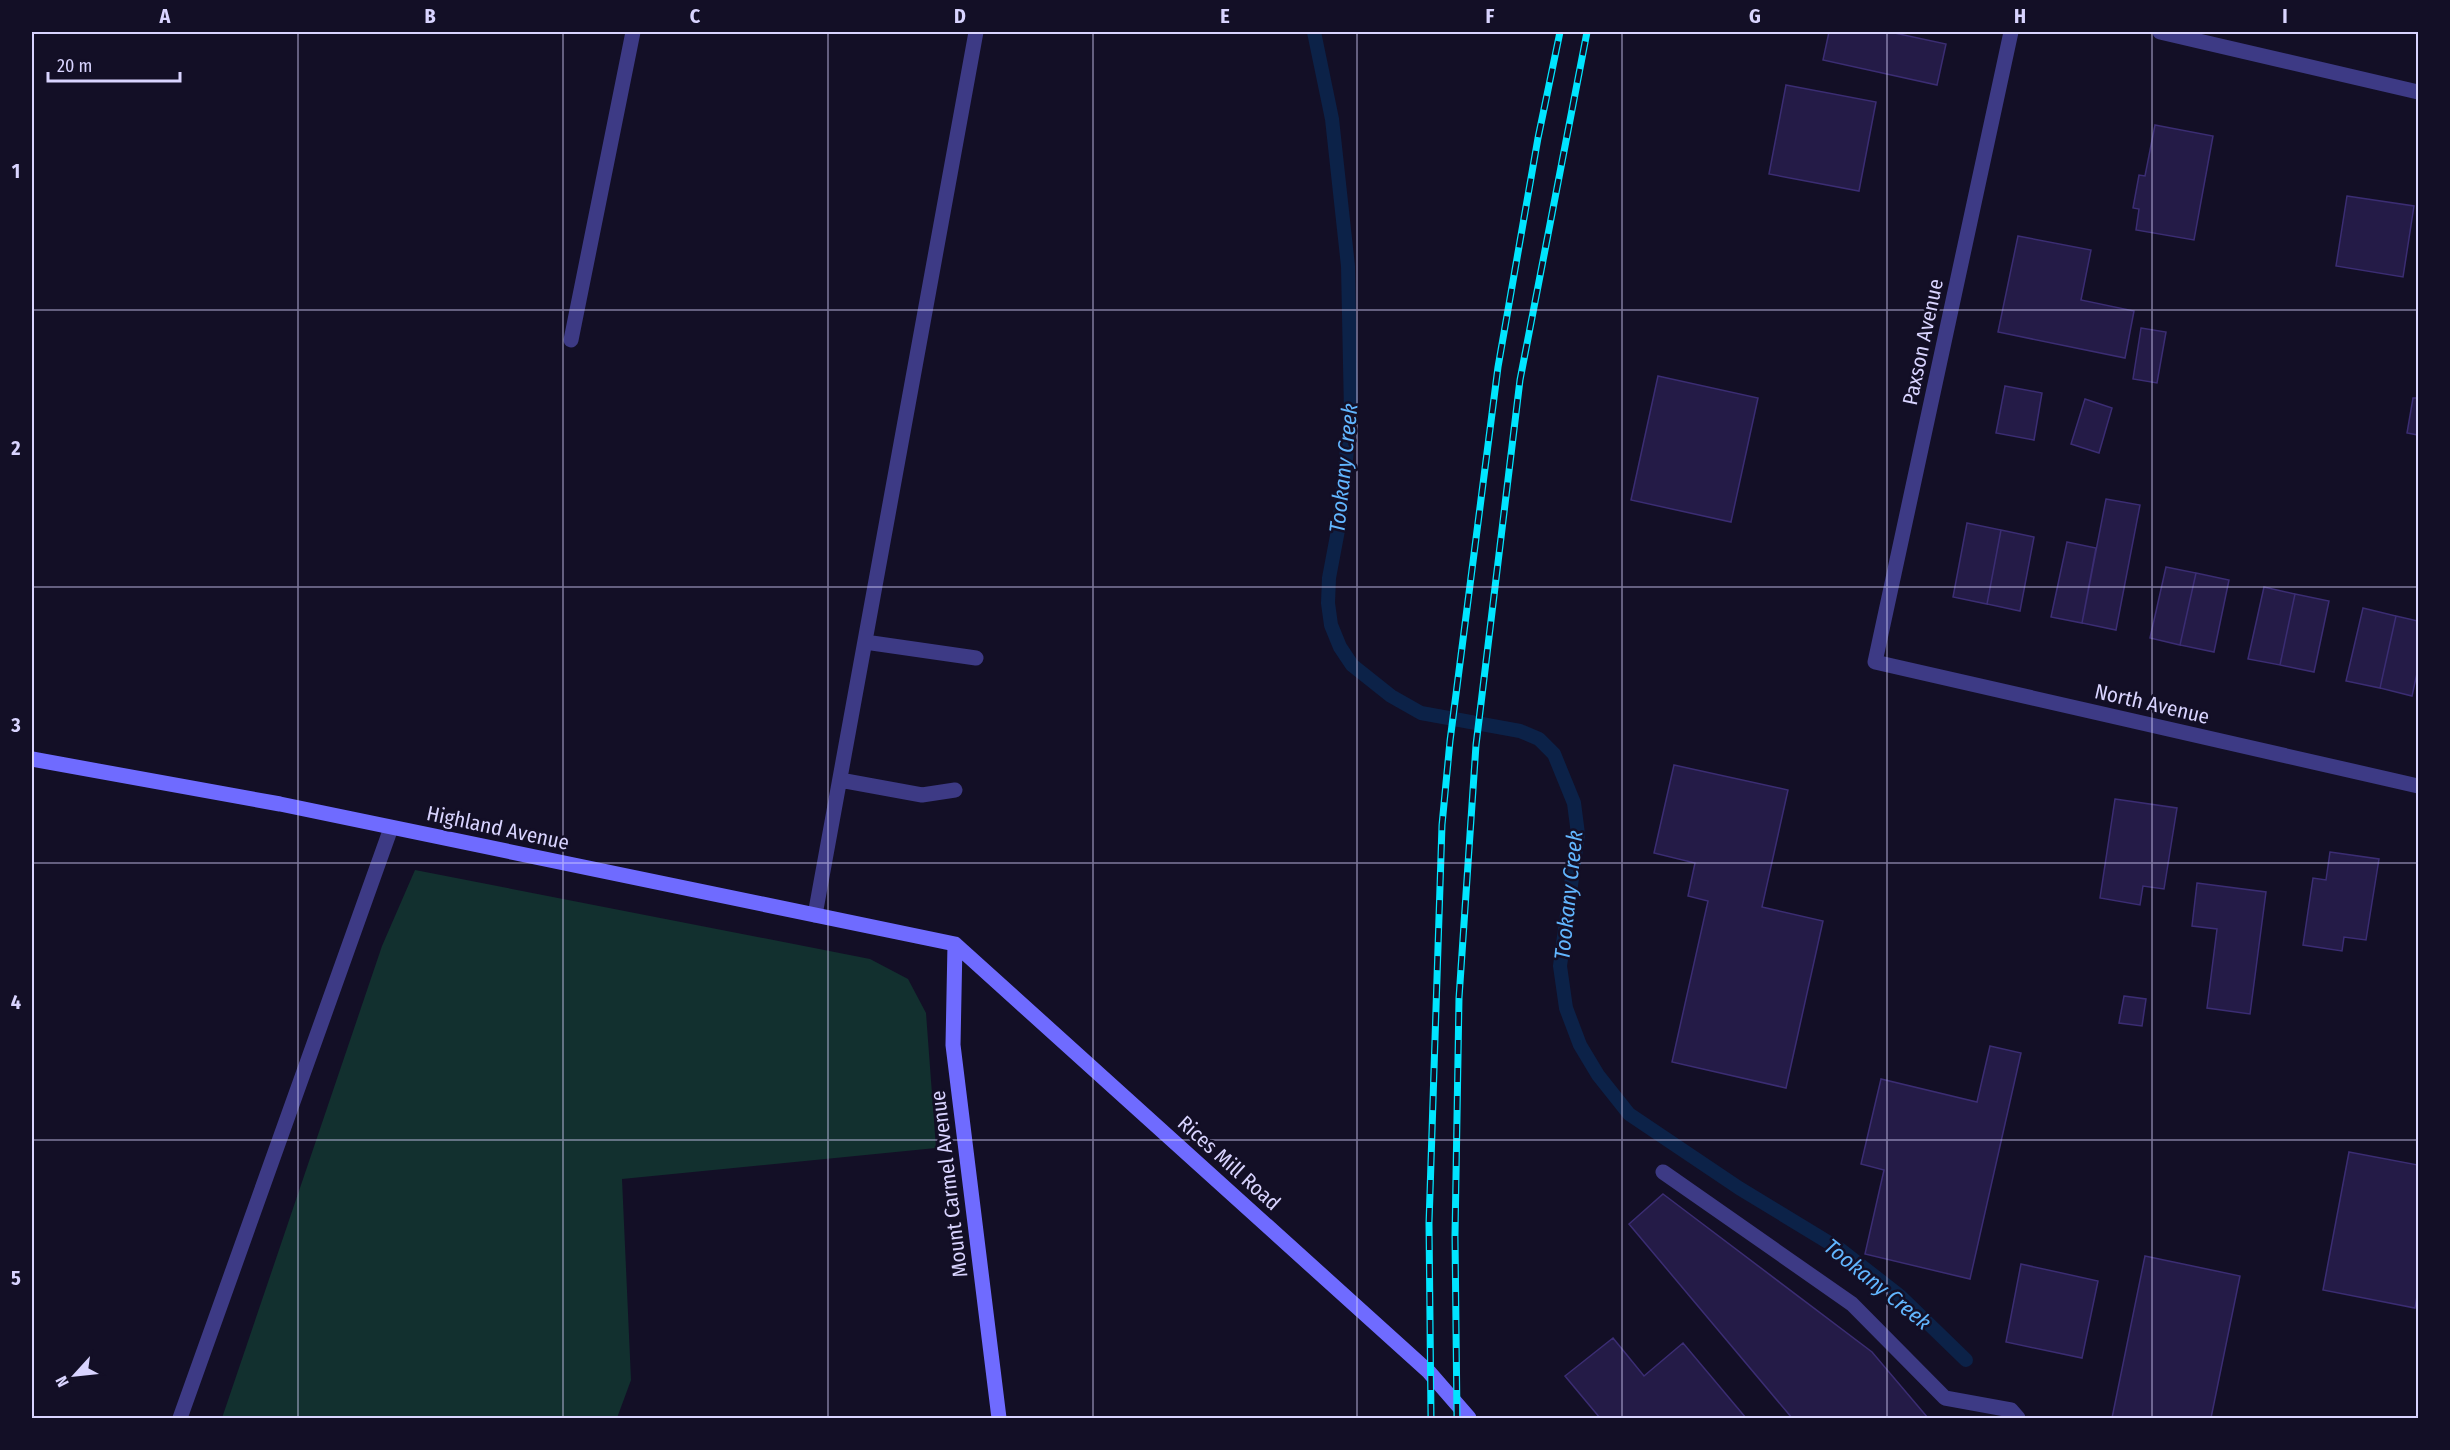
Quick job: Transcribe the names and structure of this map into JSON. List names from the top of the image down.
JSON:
{
  "streets": {
    "street": [
      "Paxson Avenue",
      "North Avenue",
      "Highland Avenue",
      "Rices Mill Road",
      "Mount Carmel Avenue"
    ]
  },
  "crossings": [
    ["Paxson Avenue", "North Avenue"],
    ["Highland Avenue", "Rices Mill Road"],
    ["Highland Avenue", "Mount Carmel Avenue"],
    ["Rices Mill Road", "Mount Carmel Avenue"]
  ],
  "water": ["Tookany Creek"],
  "scale_bar": "20 m",
  "north": "bottom left",
  "grid": {
    "columns": [
      "A",
      "B",
      "C",
      "D",
      "E",
      "F",
      "G",
      "H",
      "I"
    ],
    "rows": [
      "1",
      "2",
      "3",
      "4",
      "5"
    ]
  }
}
